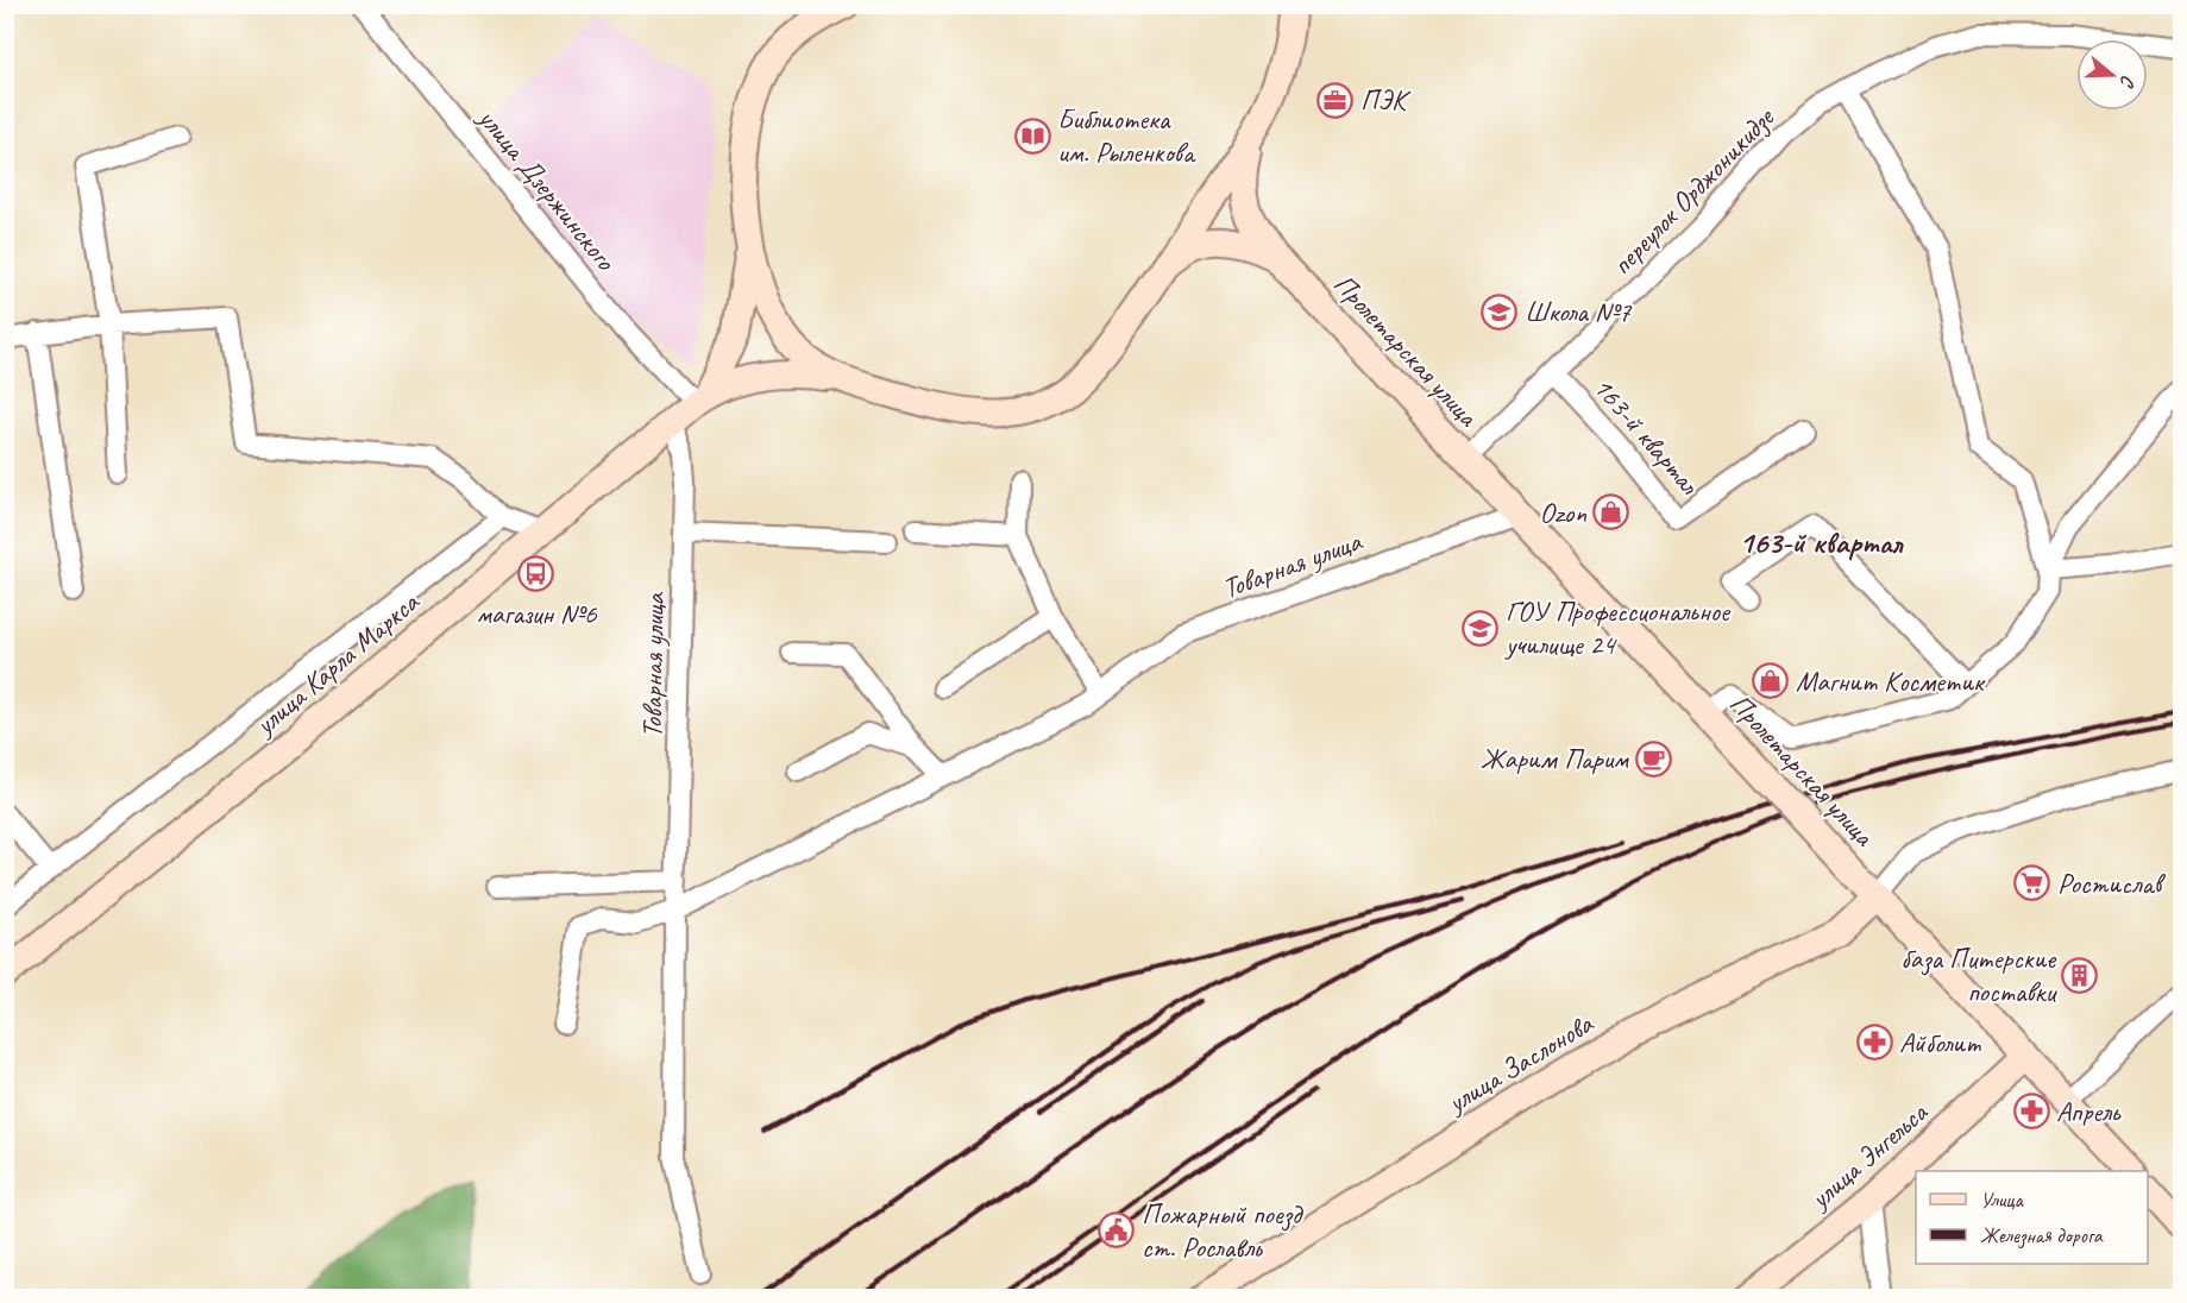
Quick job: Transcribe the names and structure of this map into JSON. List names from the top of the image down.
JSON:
{
  "streets": {
    "main road": [
      "Пролетарская улица",
      "улица Карла Маркса",
      "улица Заслонова",
      "улица Энгельса"
    ],
    "street": [
      "улица Дзержинского",
      "переулок Орджоникидзе",
      "163-й квартал",
      "Товарная улица"
    ]
  },
  "crossings": [
    ["улица Дзержинского", "улица Карла Маркса"],
    ["переулок Орджоникидзе", "Пролетарская улица"],
    ["переулок Орджоникидзе", "163-й квартал"],
    ["Пролетарская улица", "Товарная улица"],
    ["Пролетарская улица", "улица Заслонова"],
    ["Пролетарская улица", "улица Энгельса"],
    ["Товарная улица", "улица Карла Маркса"]
  ],
  "districts": ["163-й квартал"],
  "places": {
    "office": ["ПЭК"],
    "library": ["Библиотека им. Рыленкова"],
    "school or university": ["Школа №7", "ГОУ Профессиональное училище 24"],
    "shop": ["Ozon", "Магнит Косметик"],
    "bus stop": ["магазин №6"],
    "cafe": ["Жарим Парим"],
    "supermarket": ["Ростислав"],
    "building": ["база Питерские поставки"],
    "pharmacy": ["Айболит", "Апрель"],
    "public building": ["Пожарный поезд ст. Рославль"]
  },
  "legend": ["Улица", "Железная дорога"],
  "north": "right"
}
